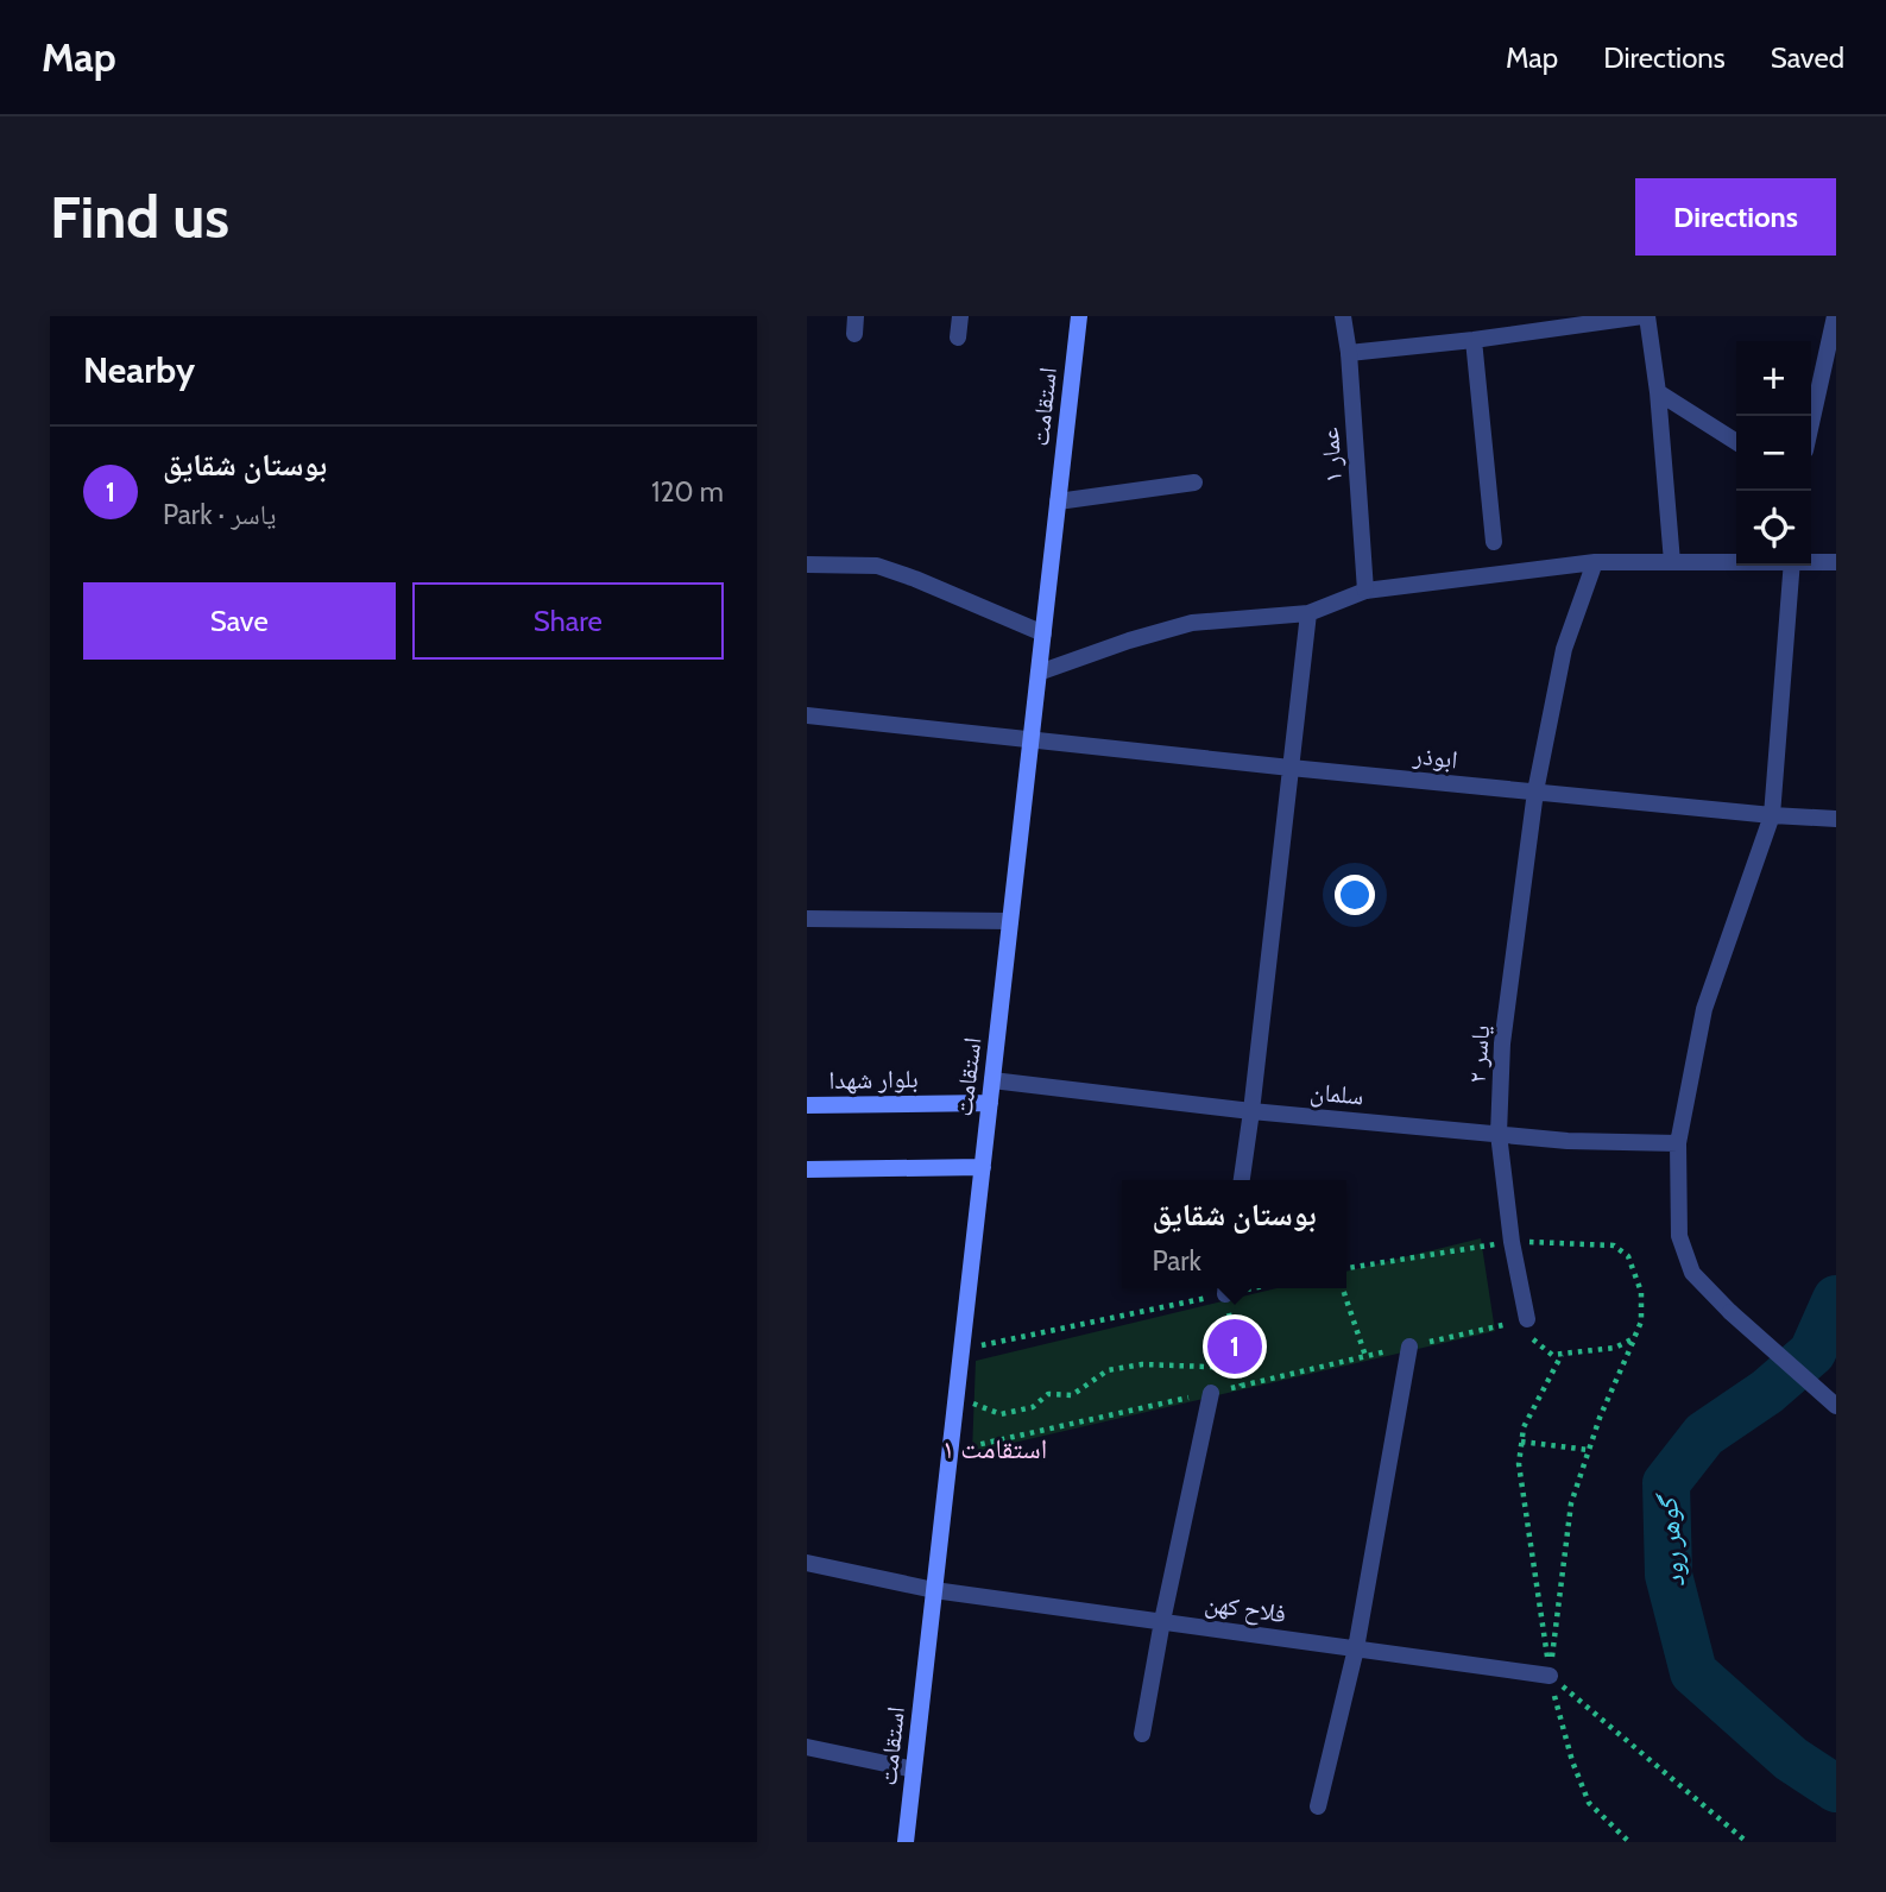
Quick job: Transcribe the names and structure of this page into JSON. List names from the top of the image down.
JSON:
{
  "streets": {
    "main road": ["استقامت", "بلوار شهدا"],
    "street": [
      "عمار ۱",
      "ابوذر",
      "یاسر ۲",
      "سلمان",
      "فلاح کهن"
    ]
  },
  "crossings": [
    ["استقامت", "ابوذر"],
    ["استقامت", "بلوار شهدا"],
    ["استقامت", "سلمان"],
    ["استقامت", "فلاح کهن"],
    ["ابوذر", "یاسر ۲"],
    ["یاسر ۲", "سلمان"]
  ],
  "districts": ["استقامت ۱"],
  "water": ["گوهر رود"],
  "page": {
    "header": "Map",
    "nav": ["Map", "Directions", "Saved"],
    "buttons": [
      "Directions",
      ["Save", "Share"]
    ],
    "title": "Find us",
    "heading": "Nearby",
    "map_buttons": ["+", "−"],
    "list": [
      {
        "mark": "1",
        "name": "بوستان شقایق",
        "note": "Park · یاسر",
        "value": "120 m"
      }
    ],
    "popup": ["بوستان شقایق", "Park"],
    "pins": "1"
  }
}
